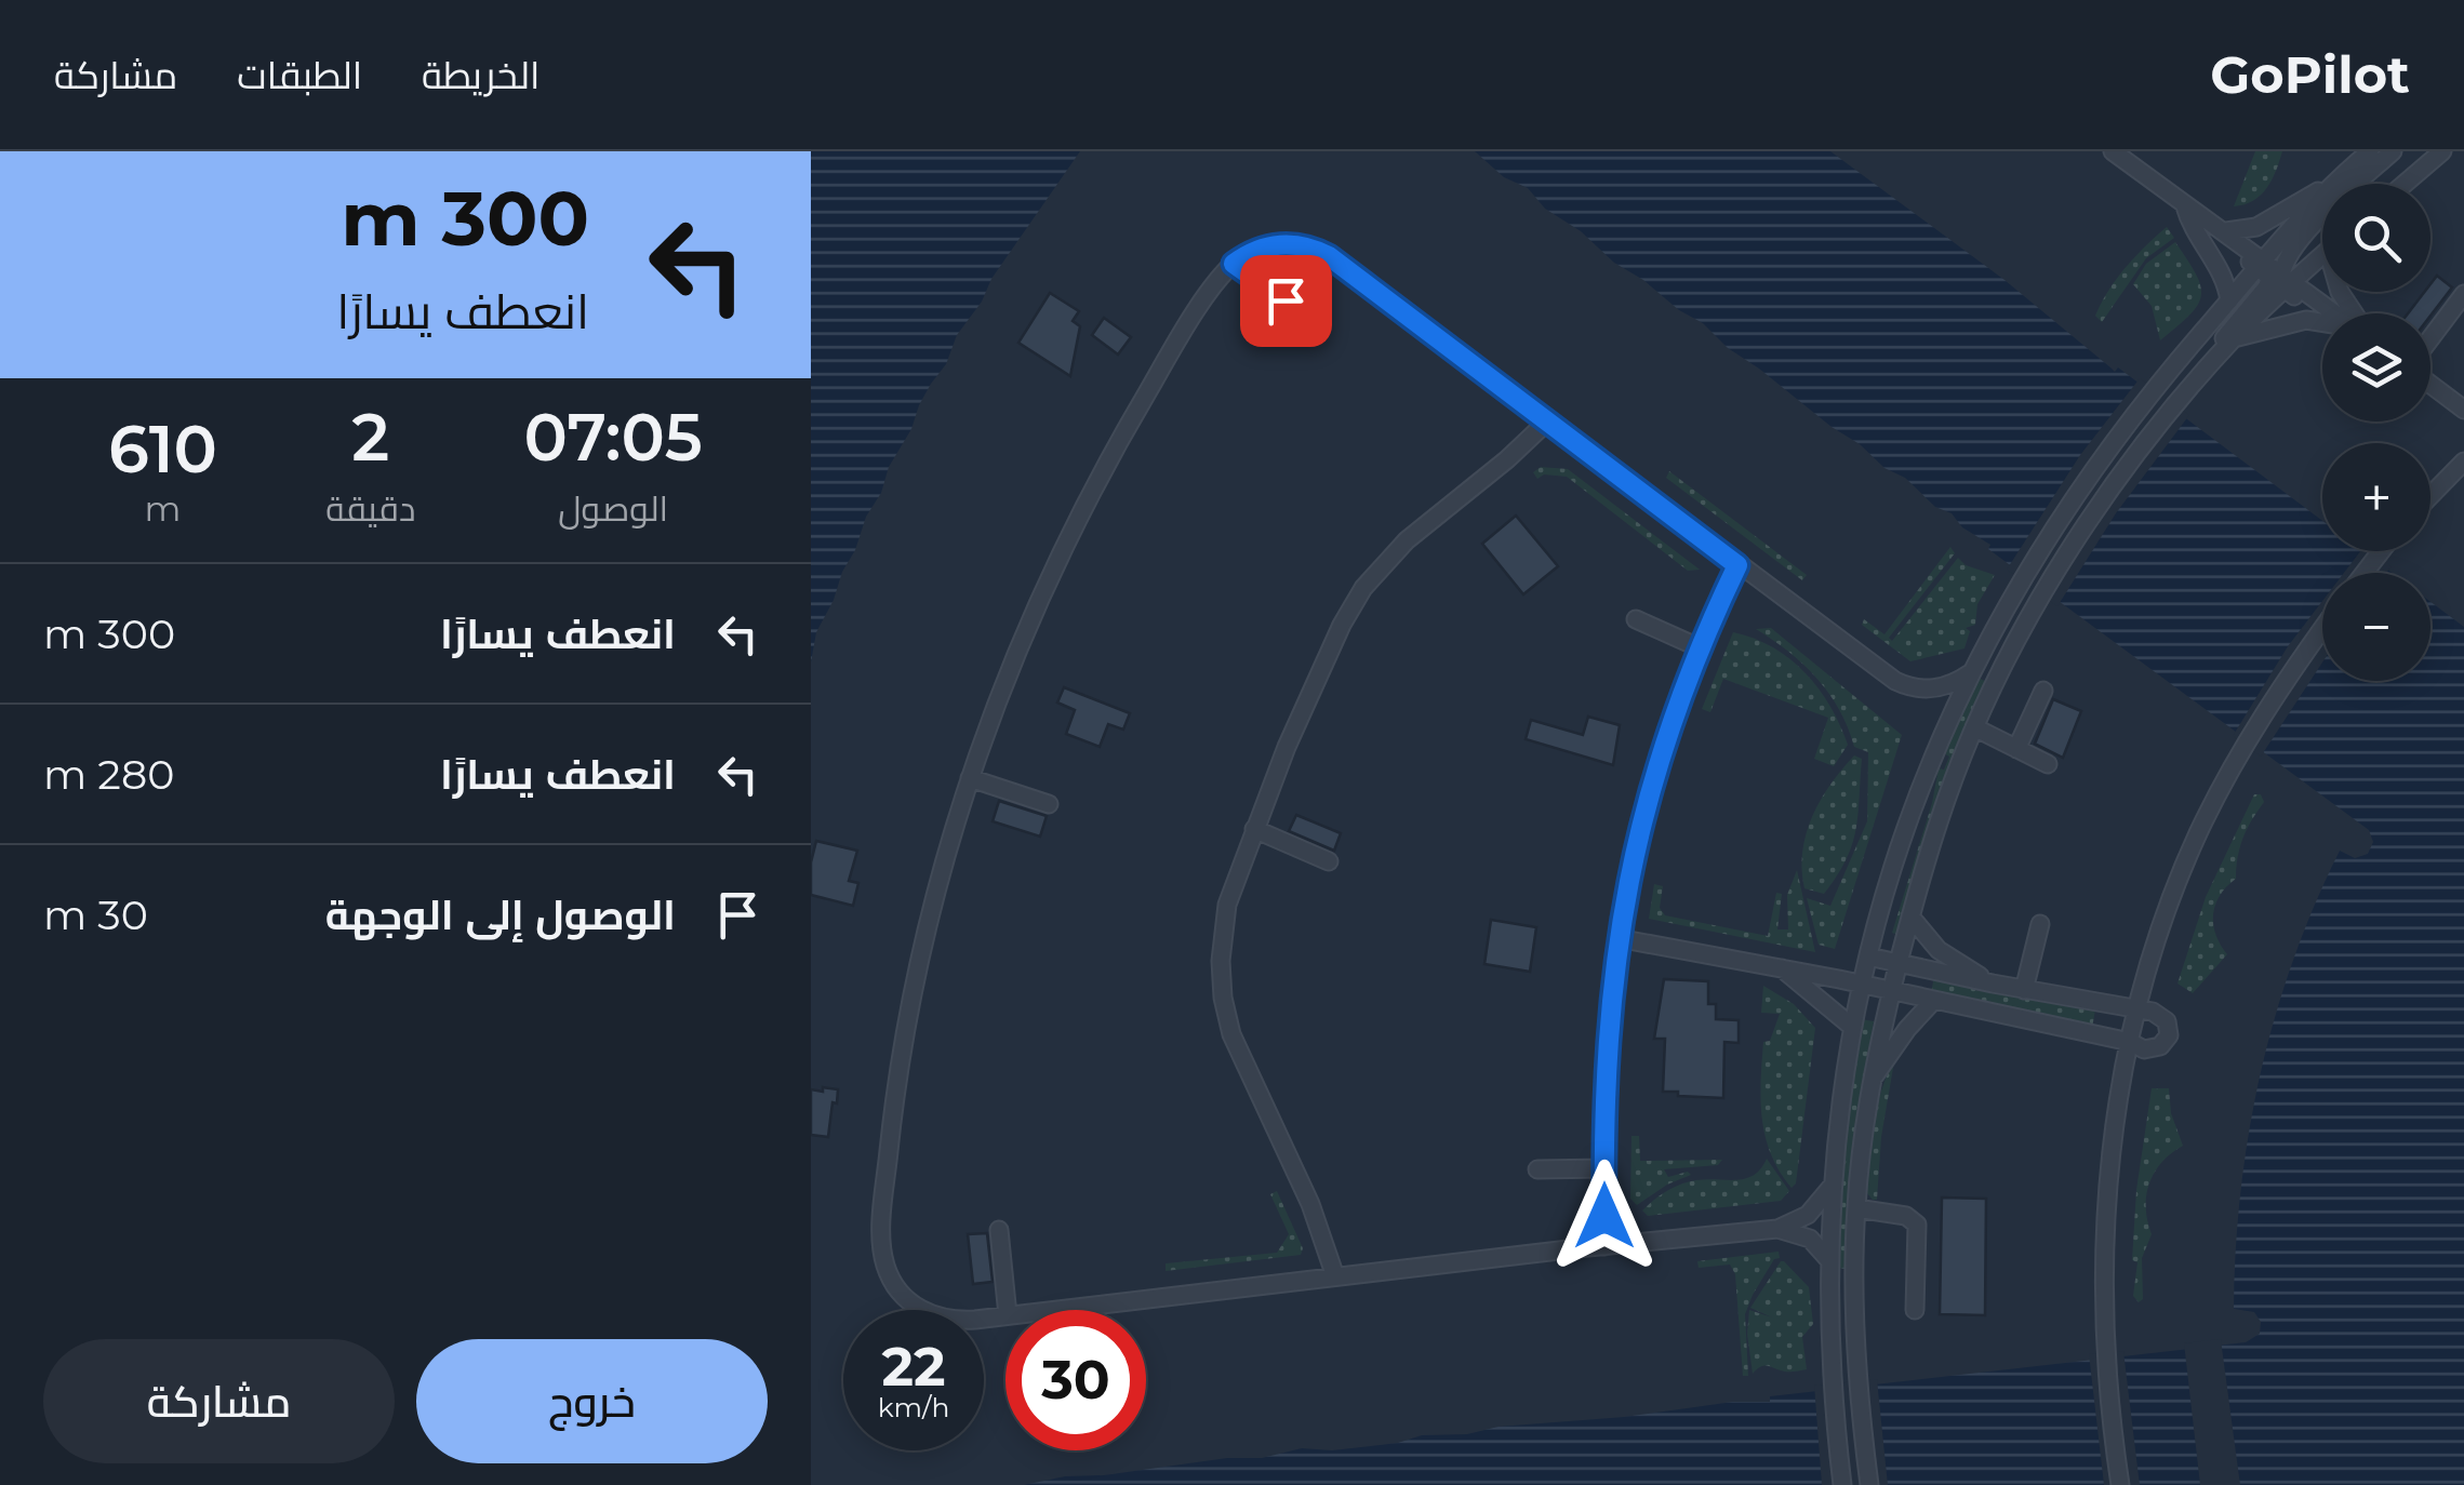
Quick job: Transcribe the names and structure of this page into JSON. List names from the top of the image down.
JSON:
{
  "page": {
    "header": "GoPilot",
    "nav": ["الخريطة", "الطبقات", "مشاركة"],
    "turn": ["300 m", "انعطف يسارًا"],
    "map_buttons": ["+", "−"],
    "eta": [
      "07:05",
      "الوصول",
      "2",
      "دقيقة",
      "610",
      "m"
    ],
    "list": [
      {
        "name": "انعطف يسارًا",
        "value": "300 m"
      },
      {
        "name": "انعطف يسارًا",
        "value": "280 m"
      },
      {
        "name": "الوصول إلى الوجهة",
        "value": "30 m"
      }
    ],
    "speed": "22 km/h",
    "limit": "30",
    "buttons": ["خروج", "مشاركة"]
  }
}
